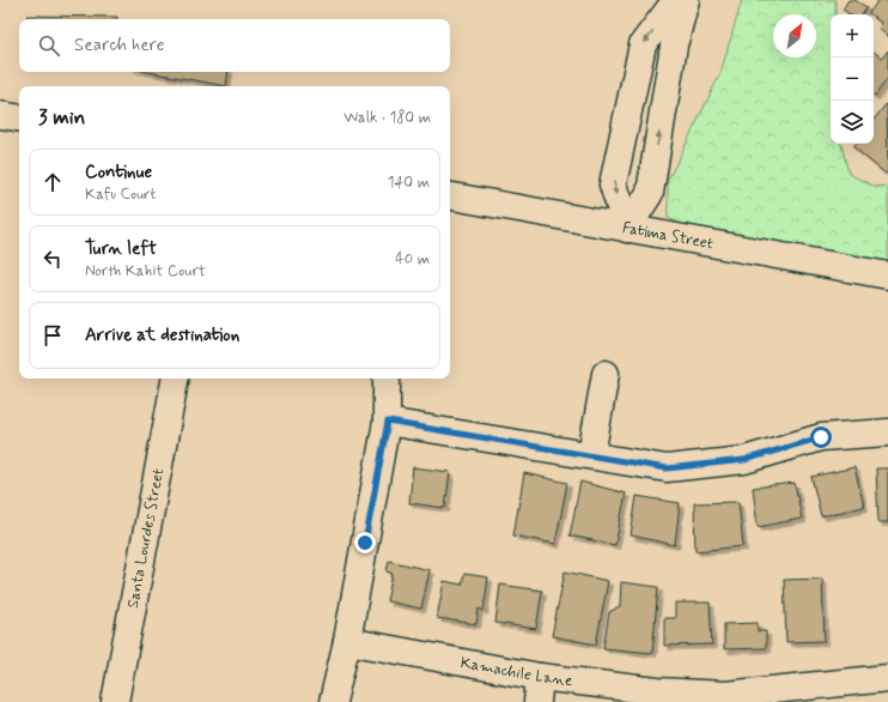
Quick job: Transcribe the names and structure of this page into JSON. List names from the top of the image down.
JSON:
{
  "streets": {
    "street": ["Fatima Street", "Santa Lourdes Street", "Kamachile Lane"]
  },
  "north": "top right",
  "page": {
    "map_buttons": ["+", "−"],
    "search": "Search here",
    "heading": ["3 min", "Walk · 180 m"],
    "list": [
      ["Continue", "Kafu Court", "140 m"],
      ["Turn left", "North Kahit Court", "40 m"],
      "Arrive at destination"
    ]
  }
}
